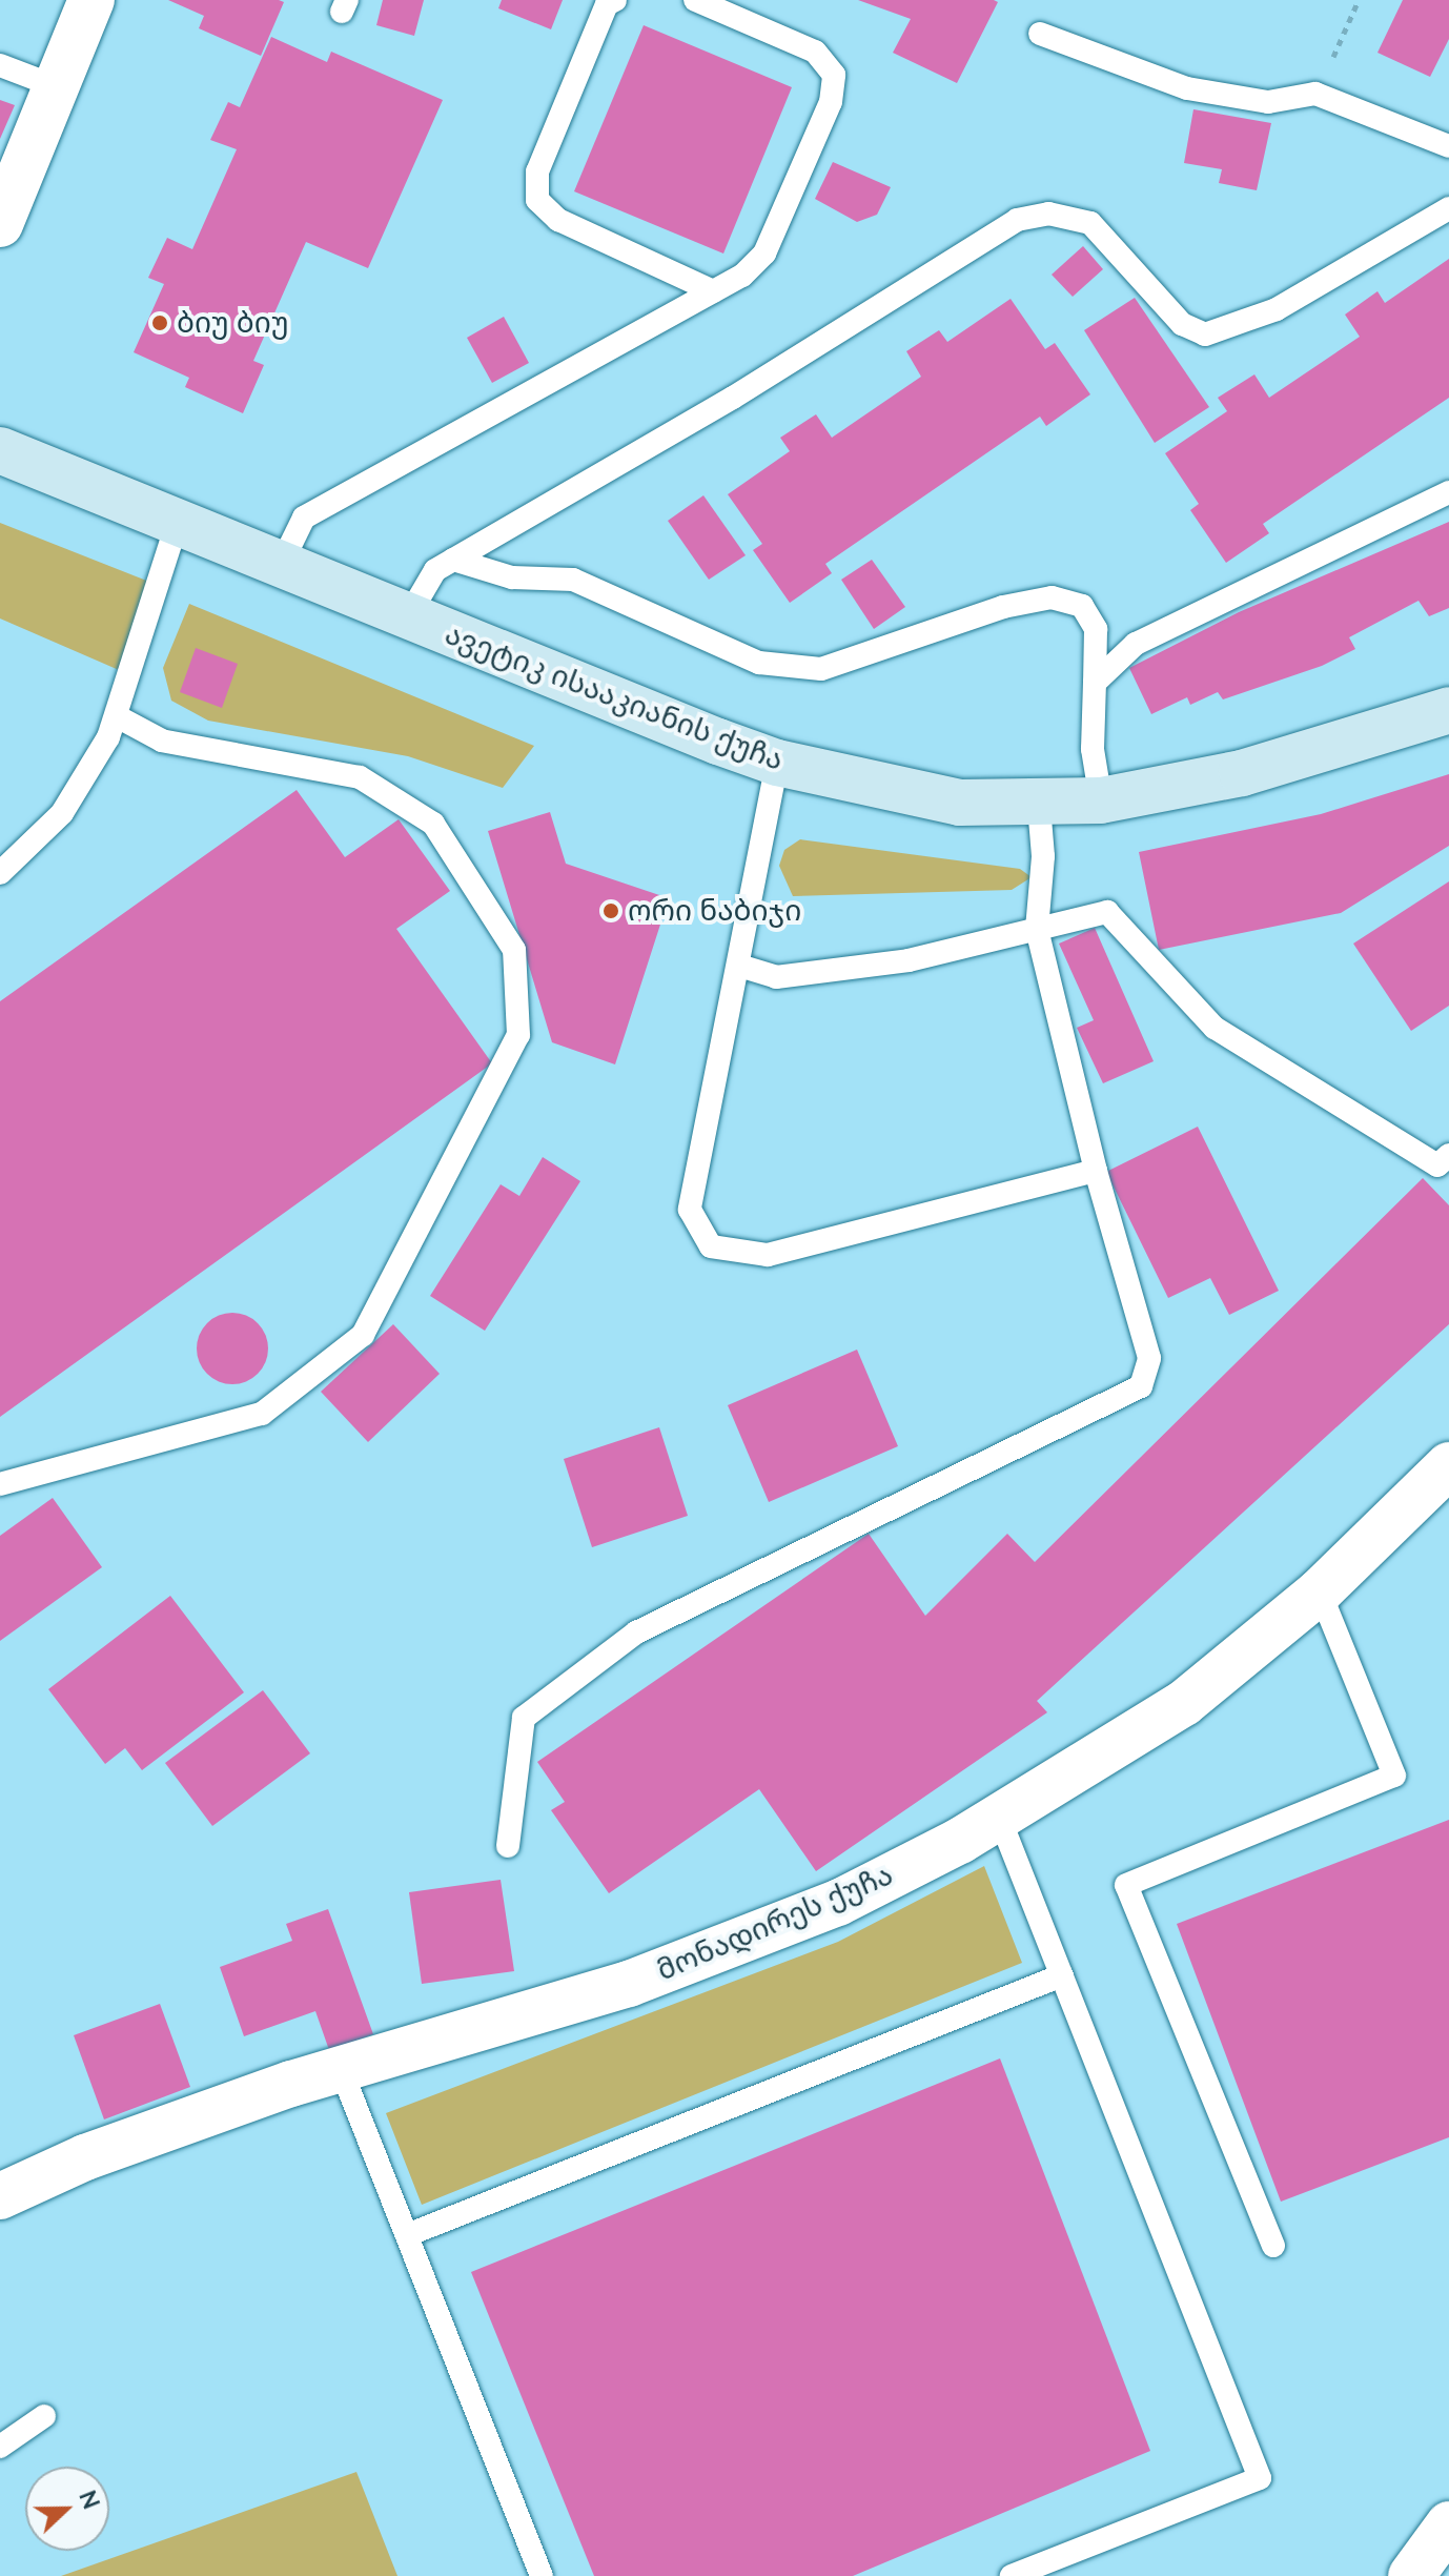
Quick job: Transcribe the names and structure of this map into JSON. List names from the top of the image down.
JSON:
{
  "streets": {
    "main road": ["ავეტიკ ისააკიანის ქუჩა"],
    "street": ["მონადირეს ქუჩა"]
  },
  "places": ["ბიუ ბიუ", "ორი ნაბიჯი"],
  "north": "right"
}
